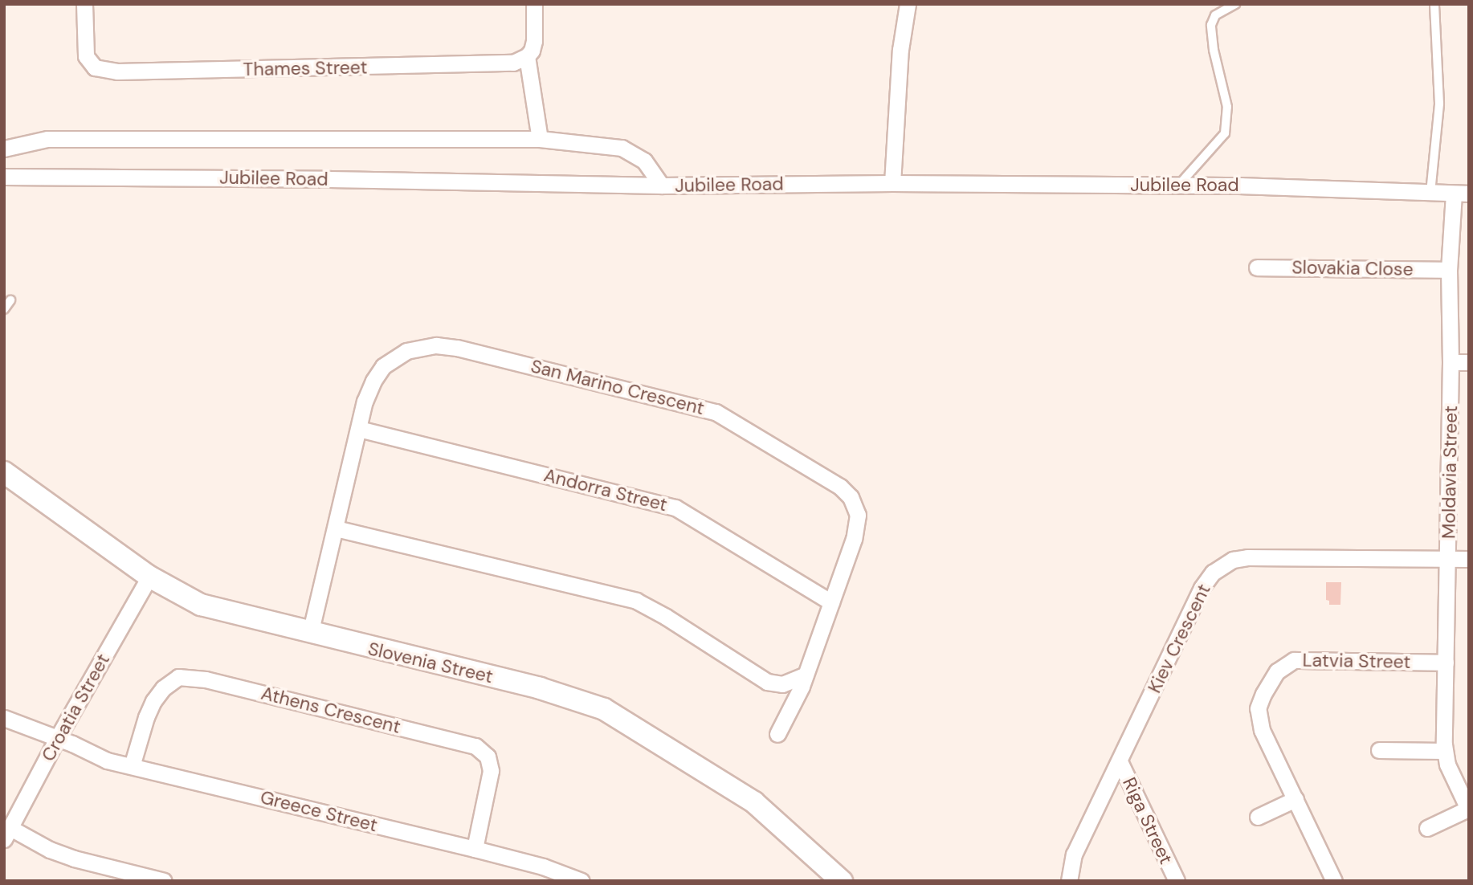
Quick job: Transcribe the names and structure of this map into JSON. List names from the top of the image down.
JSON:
{
  "streets": {
    "street": [
      "Thames Street",
      "Jubilee Road",
      "Slovakia Close",
      "San Marino Crescent",
      "Moldavia Street",
      "Andorra Street",
      "Kiev Crescent",
      "Latvia Street",
      "Slovenia Street",
      "Croatia Street",
      "Athens Crescent",
      "Greece Street",
      "Riga Street"
    ]
  },
  "crossings": [
    ["Jubilee Road", "Moldavia Street"],
    ["Slovakia Close", "Moldavia Street"],
    ["San Marino Crescent", "Andorra Street"],
    ["San Marino Crescent", "Slovenia Street"],
    ["Moldavia Street", "Kiev Crescent"],
    ["Moldavia Street", "Latvia Street"],
    ["Kiev Crescent", "Riga Street"],
    ["Slovenia Street", "Croatia Street"],
    ["Croatia Street", "Greece Street"],
    ["Athens Crescent", "Greece Street"]
  ]
}
